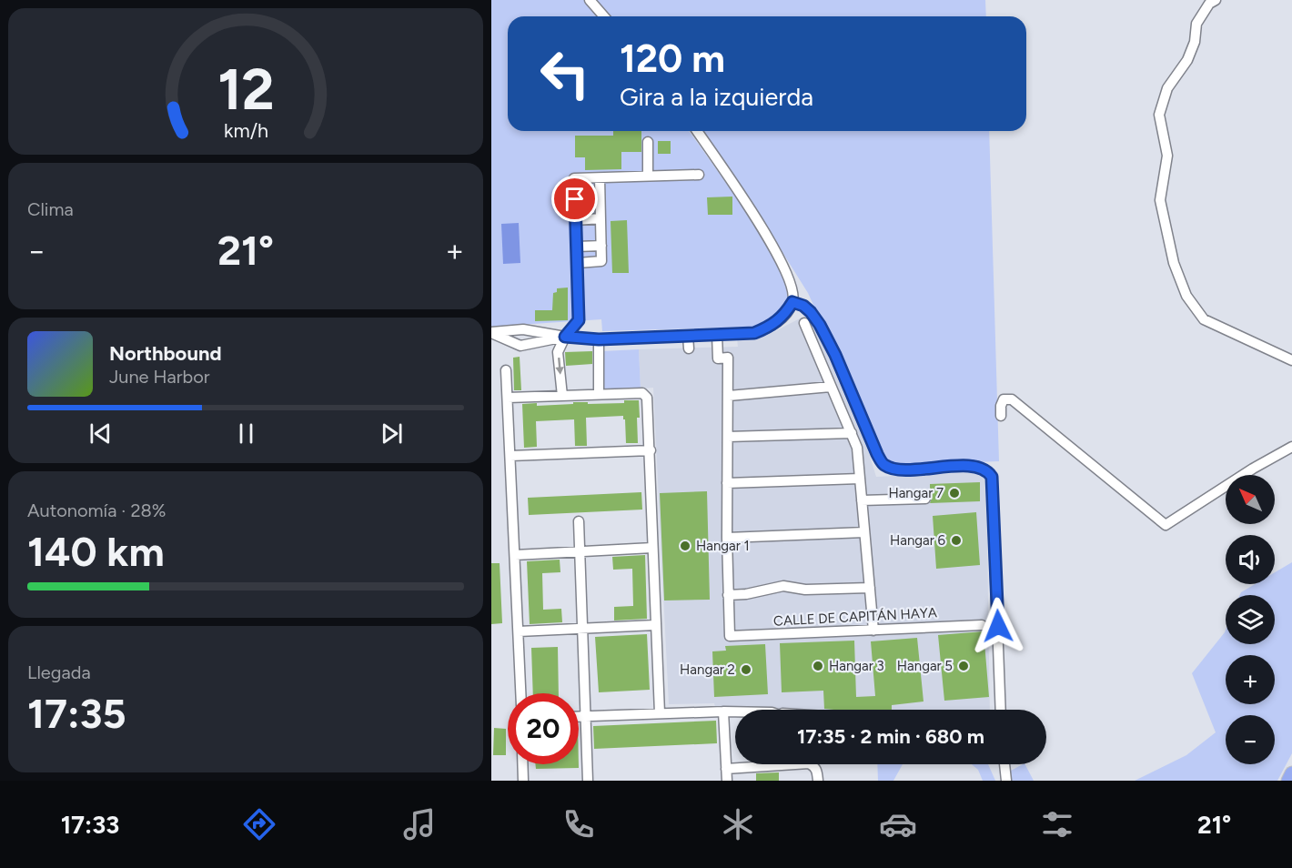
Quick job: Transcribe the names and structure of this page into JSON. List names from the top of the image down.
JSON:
{
  "streets": {
    "street": ["CALLE DE CAPITÁN HAYA"]
  },
  "places": [
    "Hangar 7",
    "Hangar 6",
    "Hangar 1",
    "Hangar 3",
    "Hangar 5",
    "Hangar 2"
  ],
  "north": "top left",
  "page": {
    "turn": ["120 m", "Gira a la izquierda"],
    "tile": [
      "Clima",
      ["Autonomía · 28%", "140 km"],
      ["Llegada", "17:35"]
    ],
    "heat": ["−", "21°", "+"],
    "song": ["Northbound", "June Harbor"],
    "map_buttons": ["+", "−"],
    "limit": "20",
    "trip": "17:35 · 2 min · 680 m",
    "tabs": ["17:33", "21°"],
    "gauge": ["12", "km/h"]
  }
}
